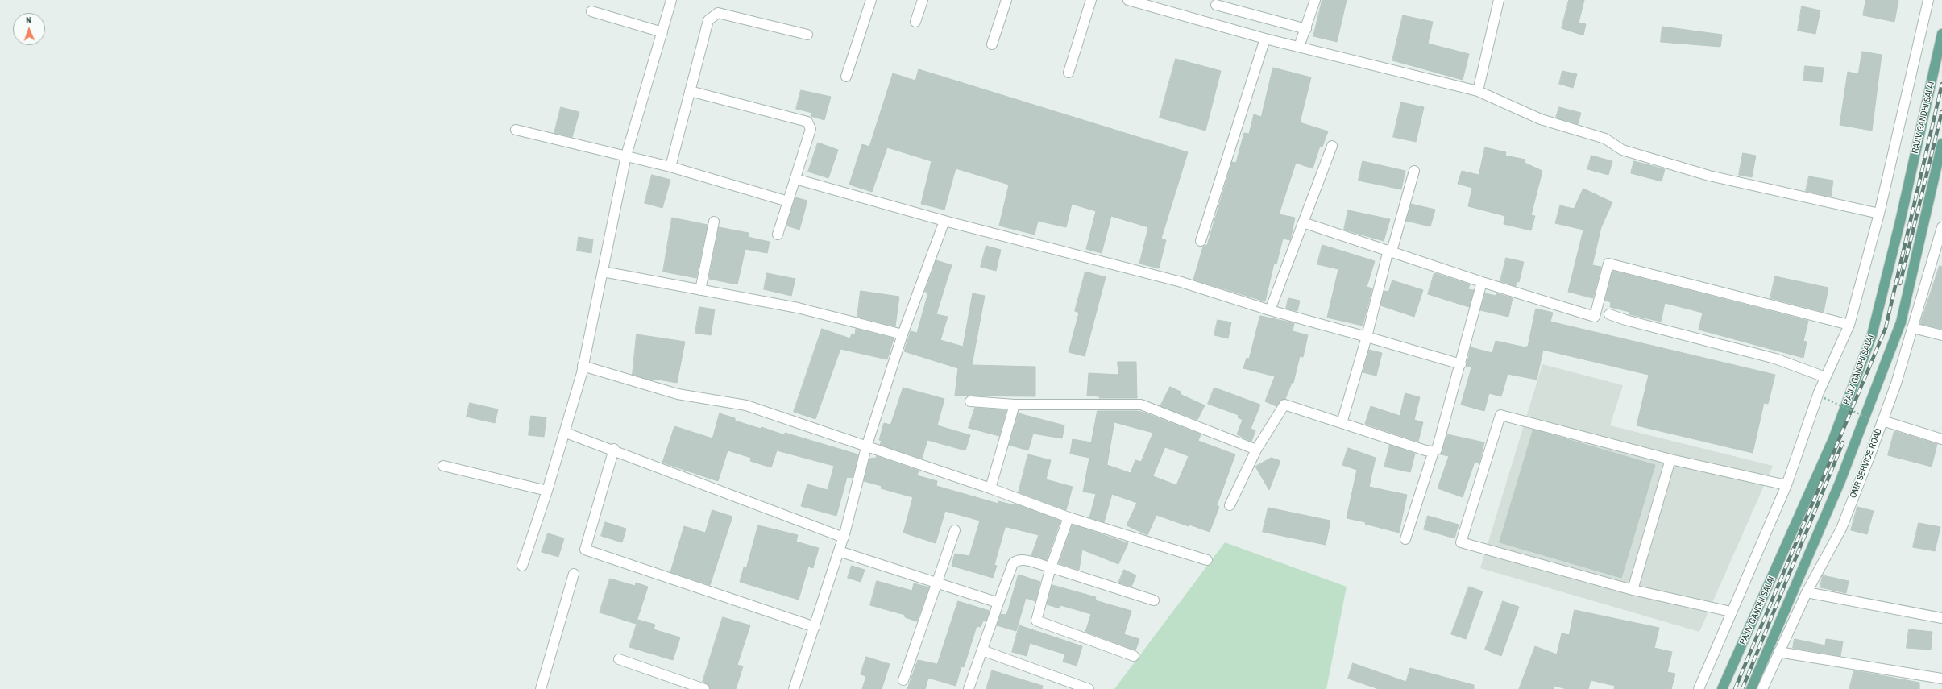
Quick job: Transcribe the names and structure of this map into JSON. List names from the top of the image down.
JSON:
{
  "streets": {
    "main road": ["RAJIV GANDHI SALAI"],
    "street": ["OMR SERVICE ROAD"]
  },
  "north": "top"
}
